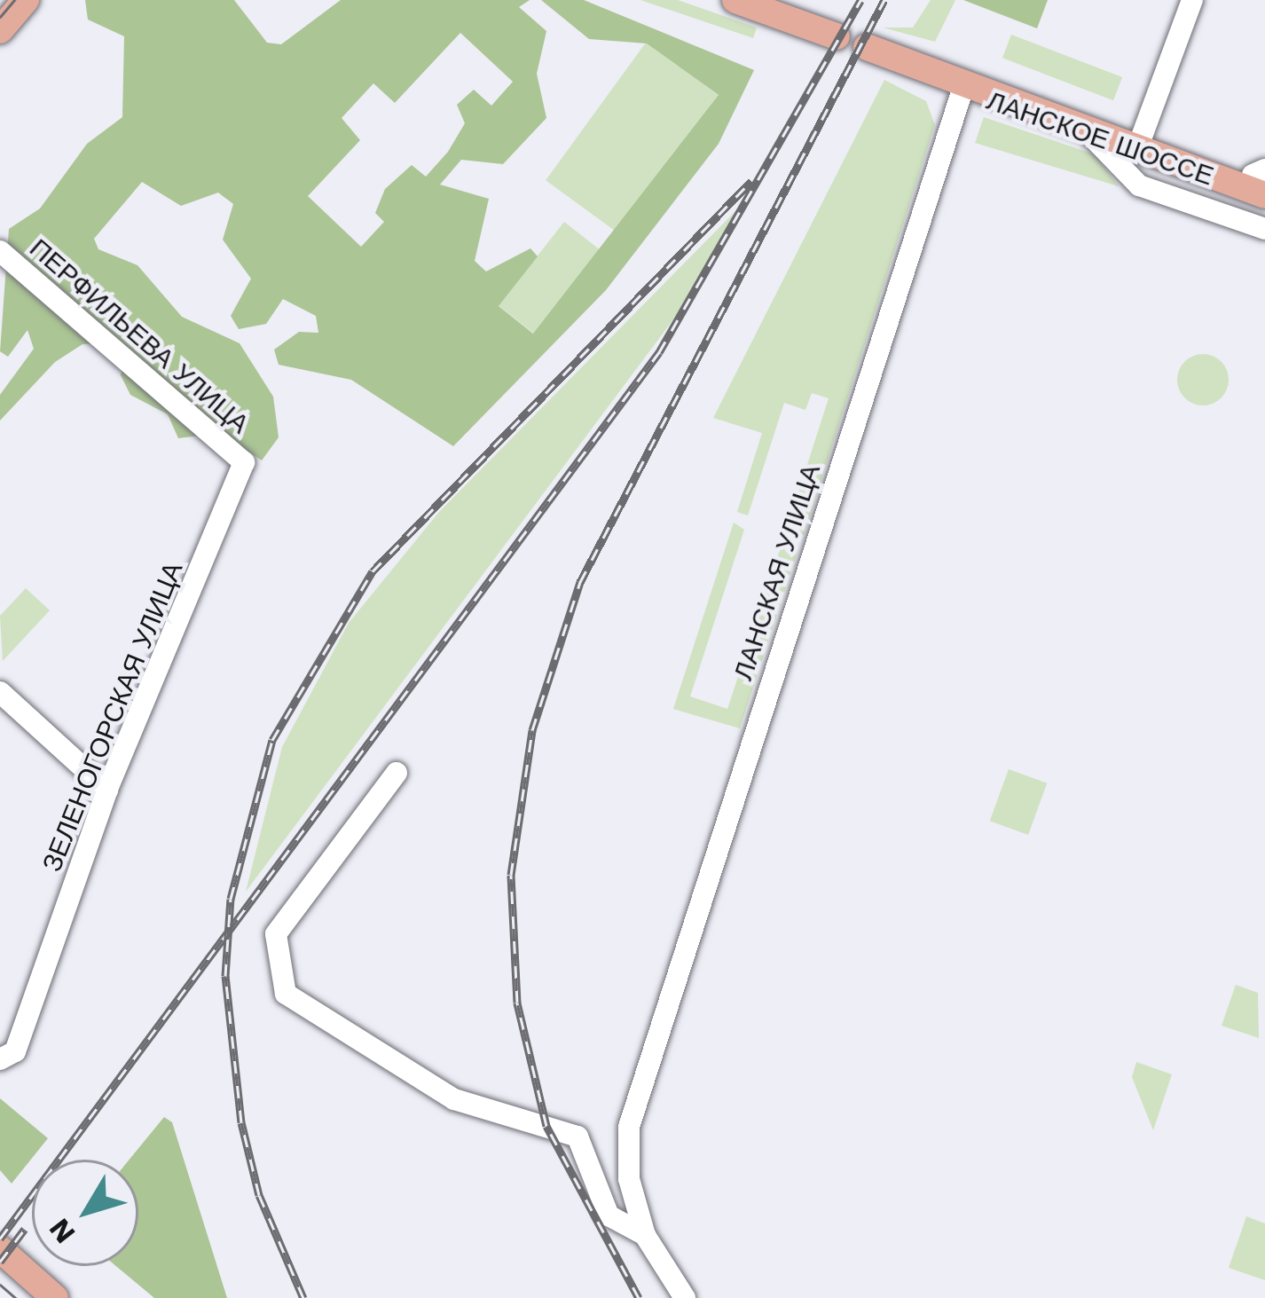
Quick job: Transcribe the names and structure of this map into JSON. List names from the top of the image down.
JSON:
{
  "streets": {
    "main road": ["ЛАНСКОЕ ШОССЕ"],
    "street": ["ПЕРФИЛЬЕВА УЛИЦА", "ЛАНСКАЯ УЛИЦА", "ЗЕЛЕНОГОРСКАЯ УЛИЦА"]
  },
  "crossings": [
    ["ЛАНСКОЕ ШОССЕ", "ЛАНСКАЯ УЛИЦА"],
    ["ПЕРФИЛЬЕВА УЛИЦА", "ЗЕЛЕНОГОРСКАЯ УЛИЦА"]
  ],
  "north": "bottom left"
}
